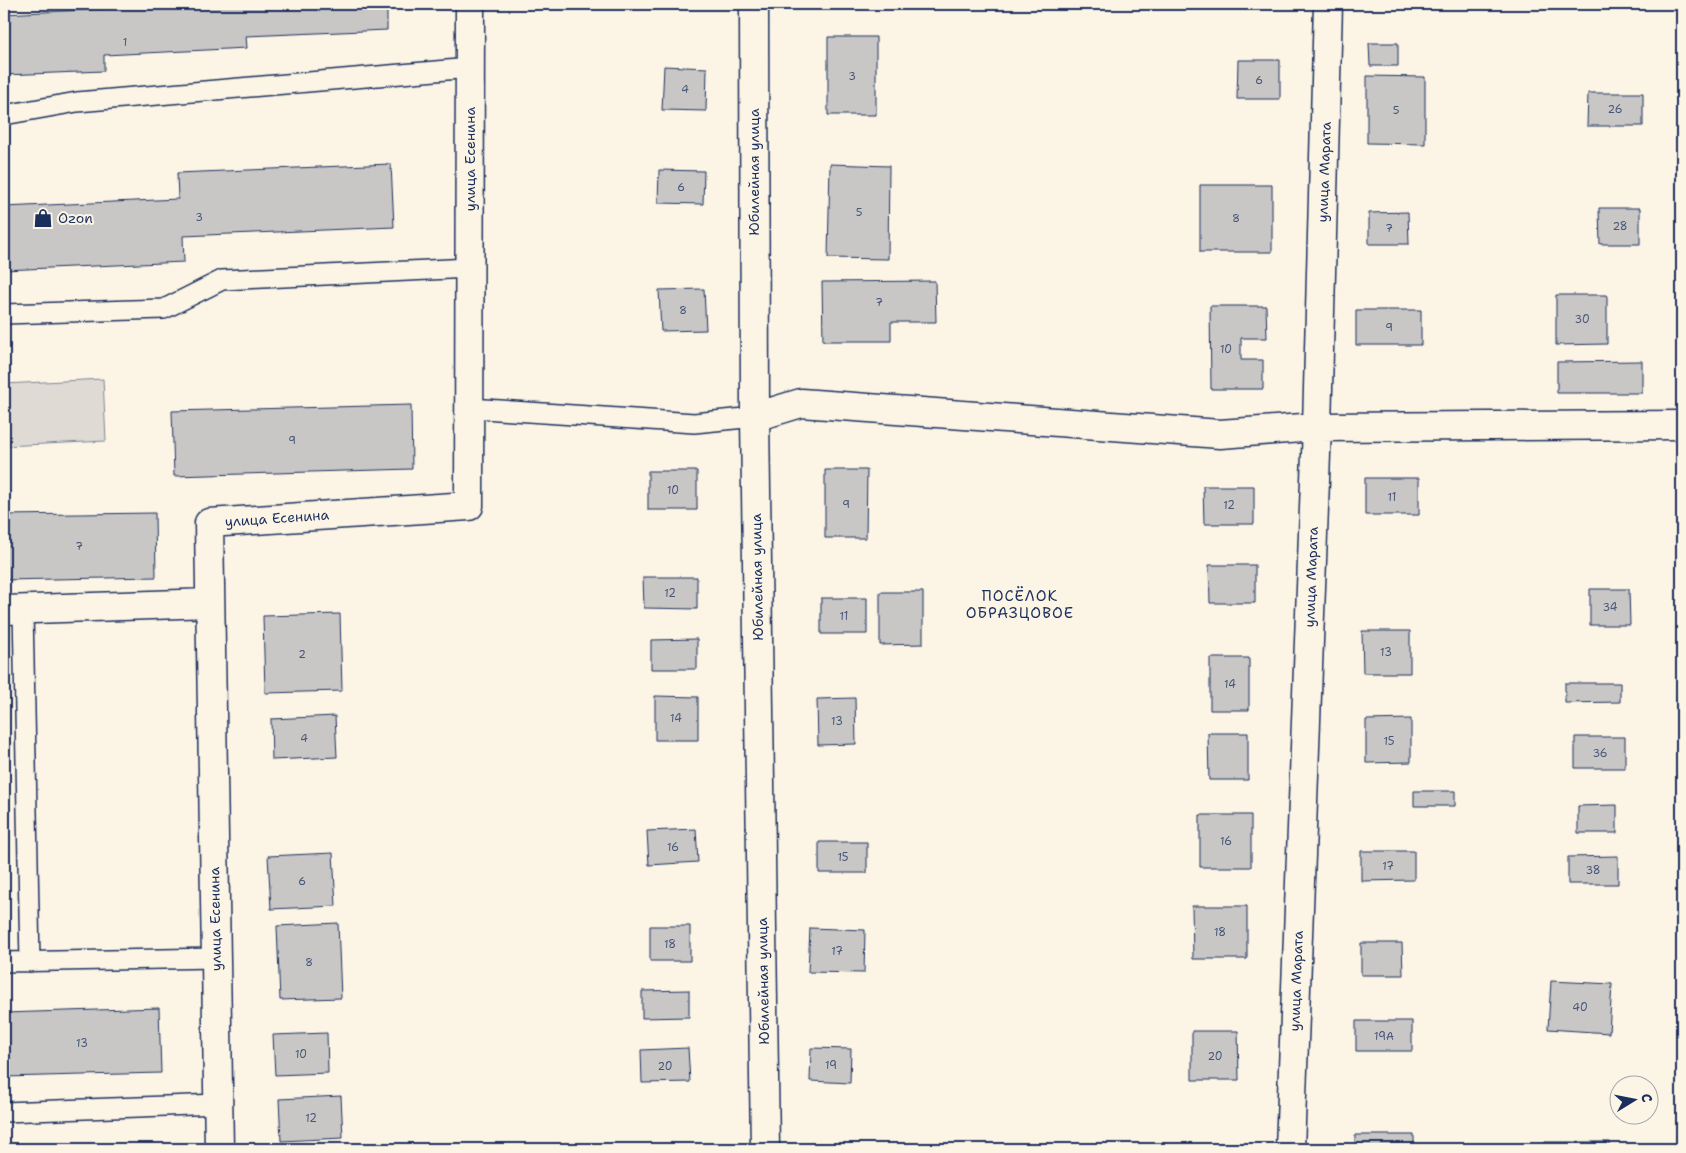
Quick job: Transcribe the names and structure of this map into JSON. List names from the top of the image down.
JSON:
{
  "streets": {
    "street": ["улица Есенина", "Юбилейная улица", "улица Марата"]
  },
  "districts": ["ПОСЁЛОК ОБРАЗЦОВОЕ"],
  "places": {
    "shop": ["Ozon"]
  },
  "house_numbers": [
    "1",
    "3",
    "6",
    "4",
    "26",
    "5",
    "6",
    "5",
    "3",
    "8",
    "28",
    "7",
    "7",
    "8",
    "30",
    "9",
    "10",
    "9",
    "10",
    "11",
    "9",
    "12",
    "7",
    "12",
    "34",
    "11",
    "13",
    "2",
    "14",
    "14",
    "13",
    "4",
    "15",
    "36",
    "16",
    "16",
    "15",
    "17",
    "38",
    "6",
    "18",
    "18",
    "17",
    "8",
    "40",
    "19А",
    "13",
    "10",
    "20",
    "19",
    "20",
    "12"
  ],
  "north": "right"
}
